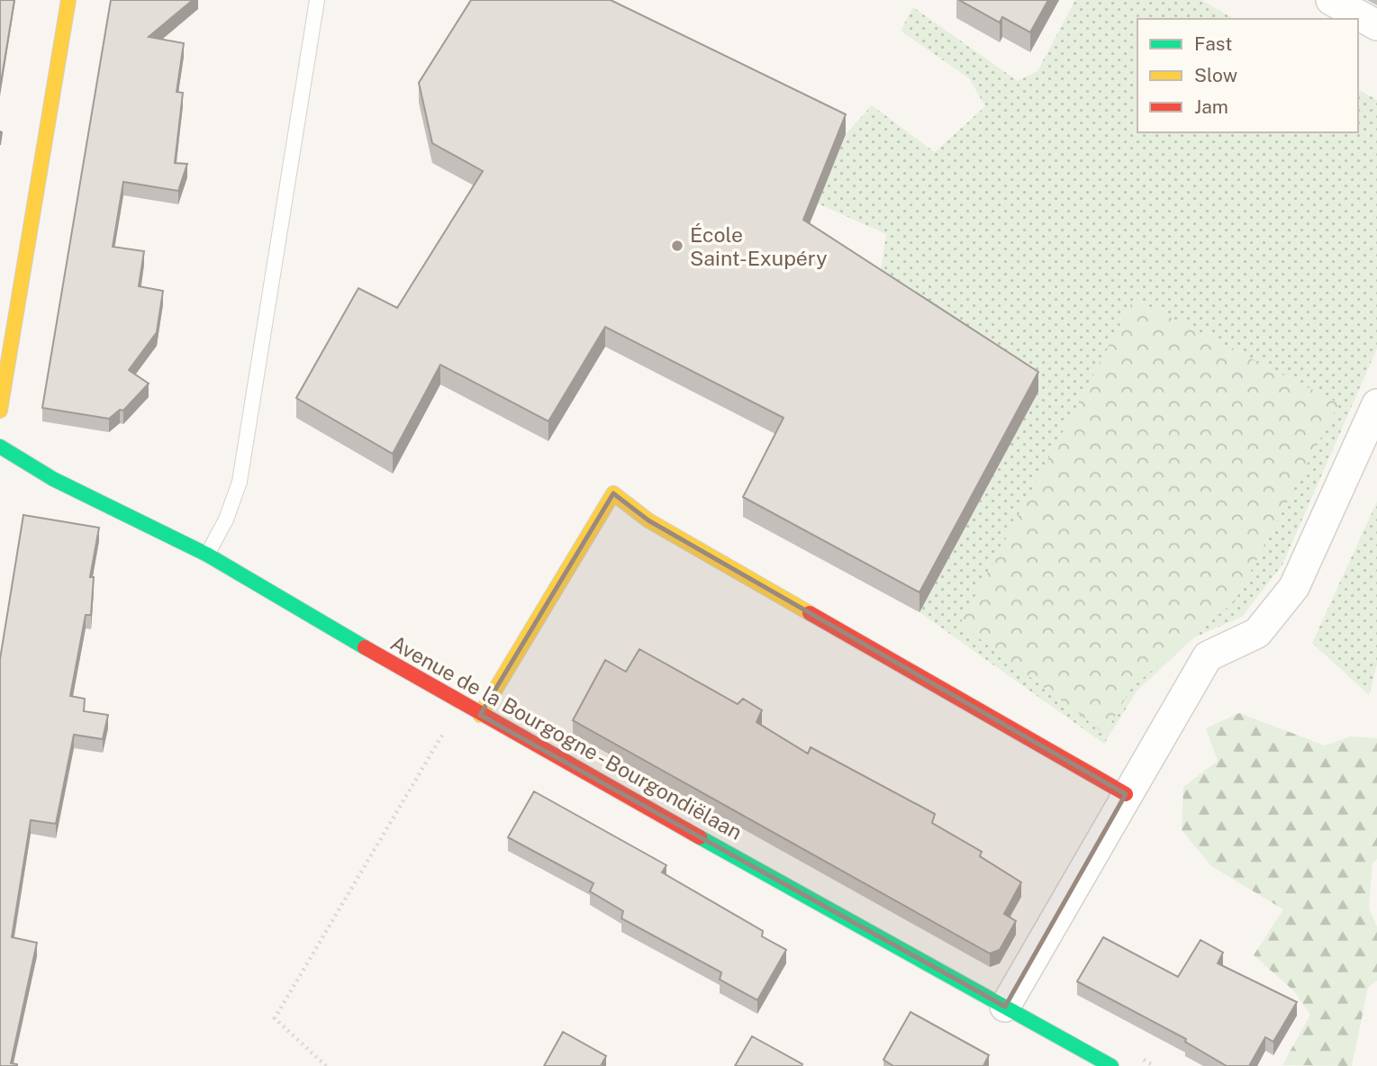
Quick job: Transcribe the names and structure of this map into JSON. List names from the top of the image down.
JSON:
{
  "streets": {
    "street": ["Avenue de la Bourgogne - Bourgondiëlaan"]
  },
  "places": ["École Saint-Exupéry"],
  "legend": ["Fast", "Slow", "Jam"]
}
